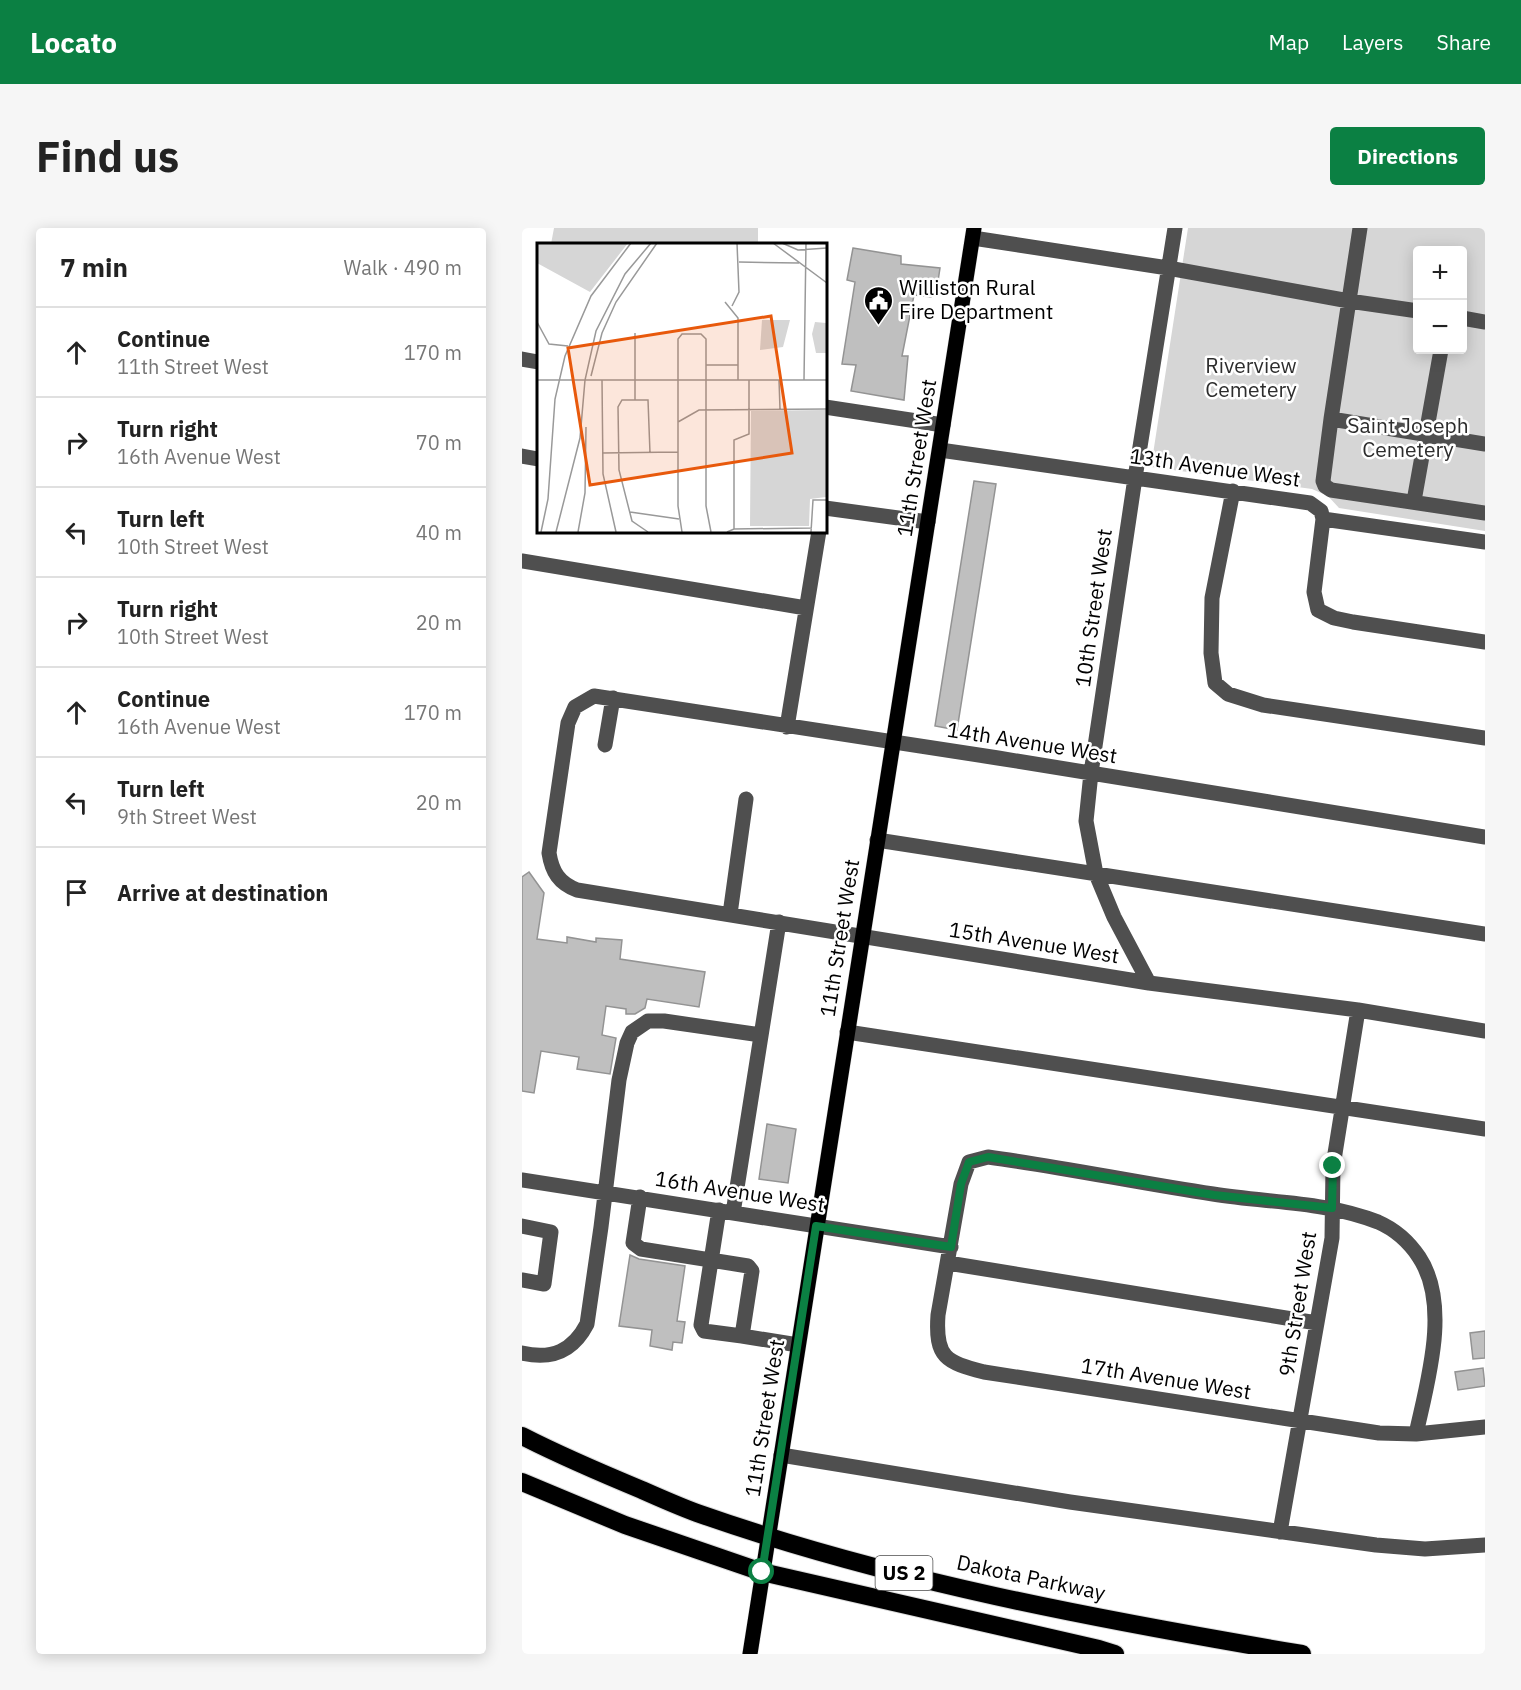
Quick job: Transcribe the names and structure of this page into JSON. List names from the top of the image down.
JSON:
{
  "streets": {
    "highway": ["US 2", "Dakota Parkway"],
    "main road": ["11th Street West"],
    "street": [
      "13th Avenue West",
      "10th Street West",
      "14th Avenue West",
      "15th Avenue West",
      "16th Avenue West",
      "9th Street West",
      "17th Avenue West"
    ]
  },
  "crossings": [
    ["11th Street West", "13th Avenue West"],
    ["11th Street West", "14th Avenue West"],
    ["11th Street West", "15th Avenue West"],
    ["11th Street West", "16th Avenue West"],
    ["11th Street West", "US 2"],
    ["11th Street West", "Dakota Parkway"],
    ["13th Avenue West", "10th Street West"],
    ["10th Street West", "14th Avenue West"],
    ["10th Street West", "15th Avenue West"],
    ["14th Avenue West", "15th Avenue West"],
    ["15th Avenue West", "9th Street West"],
    ["9th Street West", "17th Avenue West"]
  ],
  "parks": ["Riverview Cemetery", "Saint Joseph Cemetery"],
  "places": {
    "public building": ["Williston Rural Fire Department"]
  },
  "page": {
    "header": "Locato",
    "nav": ["Map", "Layers", "Share"],
    "buttons": "Directions",
    "title": "Find us",
    "heading": ["7 min", "Walk · 490 m"],
    "map_buttons": ["+", "−"],
    "list": [
      ["Continue", "11th Street West", "170 m"],
      ["Turn right", "16th Avenue West", "70 m"],
      ["Turn left", "10th Street West", "40 m"],
      ["Turn right", "10th Street West", "20 m"],
      ["Continue", "16th Avenue West", "170 m"],
      ["Turn left", "9th Street West", "20 m"],
      "Arrive at destination"
    ]
  }
}
